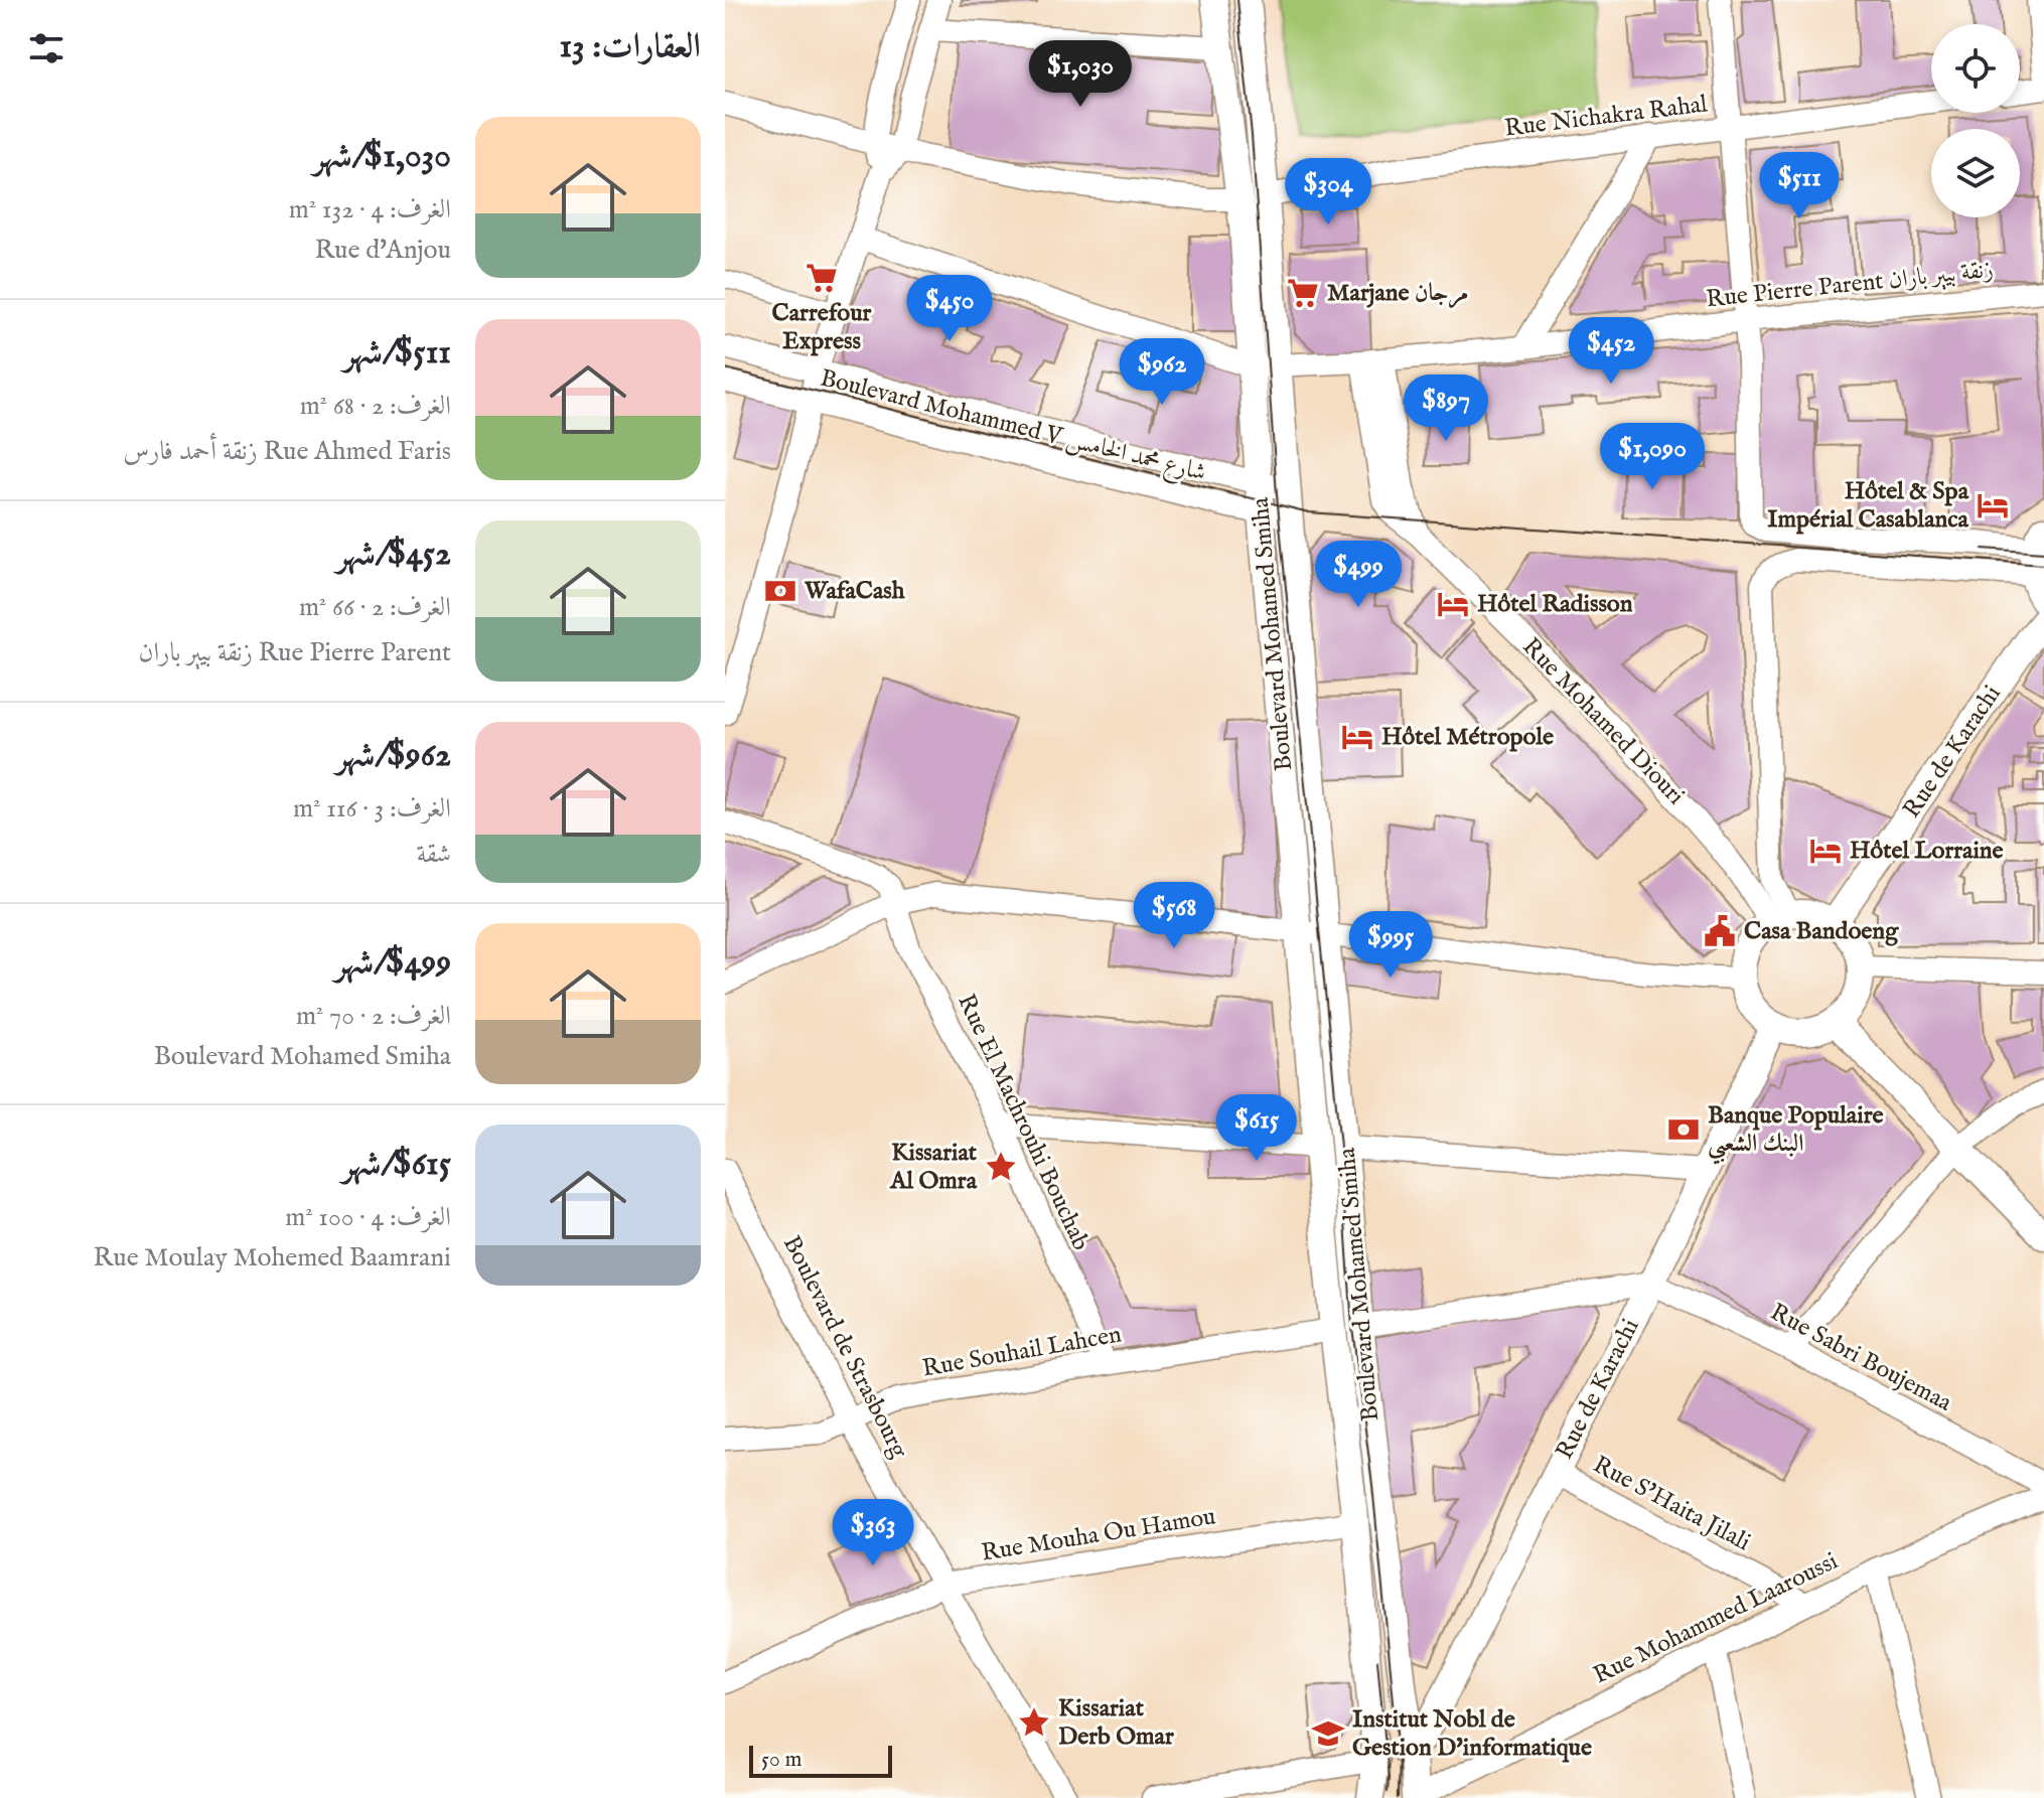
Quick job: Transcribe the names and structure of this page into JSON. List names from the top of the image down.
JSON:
{
  "streets": {
    "street": [
      "Rue Nichakra Rahal",
      "Rue Pierre Parent زنقة بيير باران",
      "Boulevard Mohammed V شارع محمد الخامس",
      "Boulevard Mohamed Smiha",
      "Rue Mohamed Diouri",
      "Rue de Karachi",
      "Rue El Machrouhi Bouchab",
      "Boulevard de Strasbourg",
      "Rue Souhail Lahcen",
      "Rue Sabri Boujemaa",
      "Rue S'Haita Jilali",
      "Rue Mouha Ou Hamou",
      "Rue Mohammed Laaroussi"
    ]
  },
  "crossings": [
    ["Rue Nichakra Rahal", "Boulevard Mohamed Smiha"],
    ["Rue Pierre Parent زنقة بيير باران", "Boulevard Mohamed Smiha"],
    ["Rue Pierre Parent زنقة بيير باران", "Rue Mohamed Diouri"],
    ["Boulevard Mohammed V شارع محمد الخامس", "Boulevard Mohamed Smiha"],
    ["Boulevard Mohamed Smiha", "Rue de Karachi"],
    ["Boulevard Mohamed Smiha", "Rue Souhail Lahcen"],
    ["Boulevard Mohamed Smiha", "Rue Mouha Ou Hamou"],
    ["Boulevard Mohamed Smiha", "Rue Mohammed Laaroussi"],
    ["Rue Mohamed Diouri", "Rue de Karachi"],
    ["Rue de Karachi", "Rue Sabri Boujemaa"],
    ["Rue de Karachi", "Rue S'Haita Jilali"],
    ["Rue El Machrouhi Bouchab", "Rue Souhail Lahcen"],
    ["Boulevard de Strasbourg", "Rue Souhail Lahcen"],
    ["Boulevard de Strasbourg", "Rue Mouha Ou Hamou"],
    ["Rue S'Haita Jilali", "Rue Mohammed Laaroussi"]
  ],
  "places": {
    "supermarket": ["Carrefour Express", "Marjane مرجان"],
    "hotel": [
      "Hôtel & Spa Impérial Casablanca",
      "Hôtel Radisson",
      "Hôtel Métropole",
      "Hôtel Lorraine"
    ],
    "bank": ["WafaCash", "Banque Populaire البنك الشعبي"],
    "public building": ["Casa Bandoeng"],
    "place": ["Kissariat Al Omra", "Kissariat Derb Omar"],
    "school or university": ["Institut Nobl de Gestion D'informatique"]
  },
  "scale_bar": "50 m",
  "page": {
    "heading": "العقارات: 13",
    "price": [
      "$1,030",
      "$511",
      "$304",
      "$450",
      "$452",
      "$962",
      "$897",
      "$1,090",
      "$499",
      "$568",
      "$995",
      "$615",
      "$363"
    ],
    "list": [
      {
        "name": "$1,030/شهر",
        "note": "الغرف: 4 · 132 m² · Rue d'Anjou"
      },
      {
        "name": "$511/شهر",
        "note": "الغرف: 2 · 68 m² · Rue Ahmed Faris زنقة أحمد فارس"
      },
      {
        "name": "$452/شهر",
        "note": "الغرف: 2 · 66 m² · Rue Pierre Parent زنقة بيير باران"
      },
      {
        "name": "$962/شهر",
        "note": "الغرف: 3 · 116 m² · شقة"
      },
      {
        "name": "$499/شهر",
        "note": "الغرف: 2 · 70 m² · Boulevard Mohamed Smiha"
      },
      {
        "name": "$615/شهر",
        "note": "الغرف: 4 · 100 m² · Rue Moulay Mohemed Baamrani"
      }
    ],
    "scale": "50 m"
  }
}
